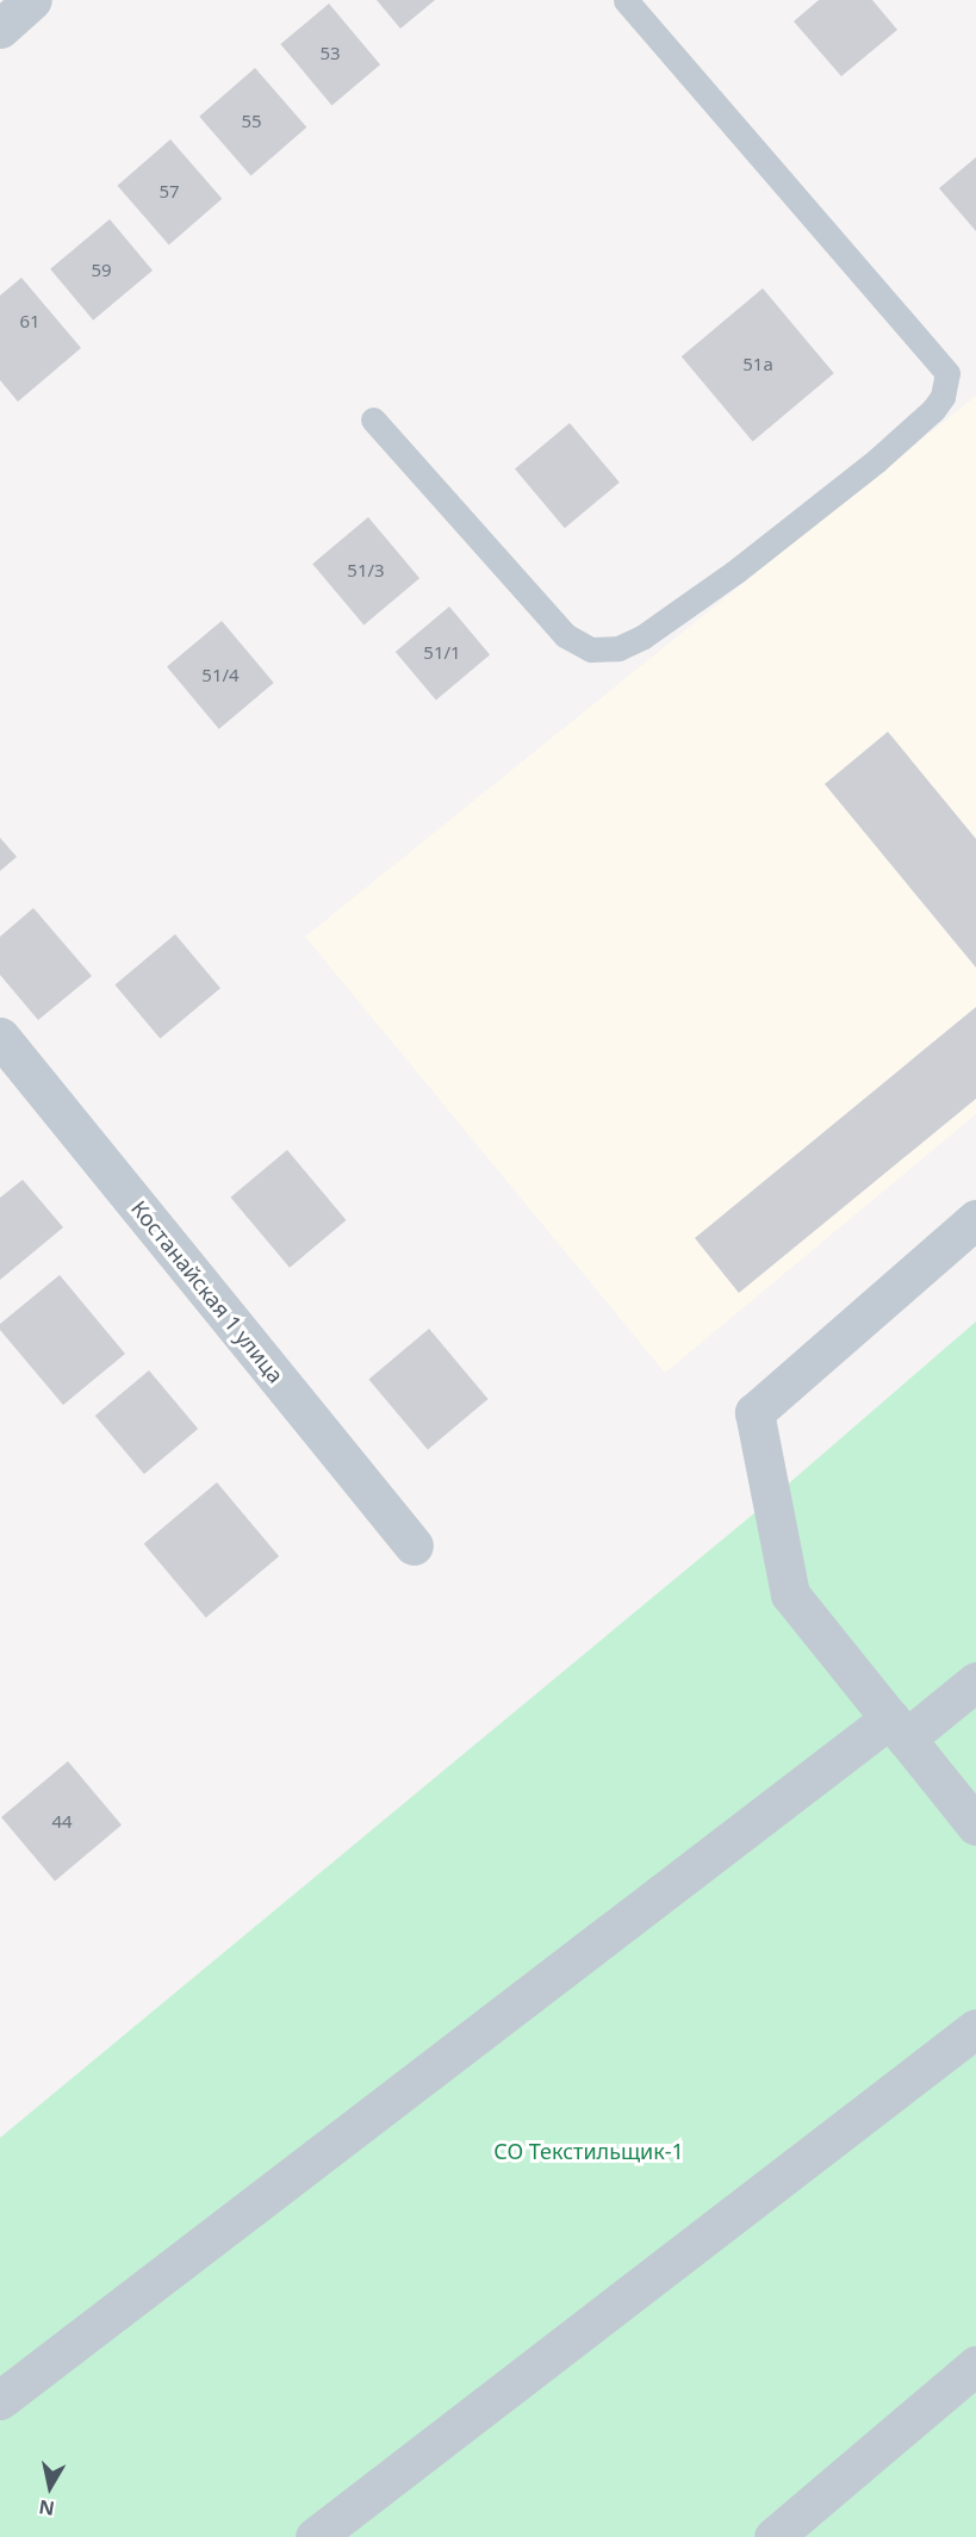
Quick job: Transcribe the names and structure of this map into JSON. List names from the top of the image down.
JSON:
{
  "streets": {
    "street": ["Костанайская 1 улица"]
  },
  "parks": ["СО Текстильщик-1"],
  "house_numbers": [
    "53",
    "55",
    "57",
    "59",
    "61",
    "51а",
    "51/3",
    "51/1",
    "51/4",
    "44"
  ],
  "north": "bottom"
}
